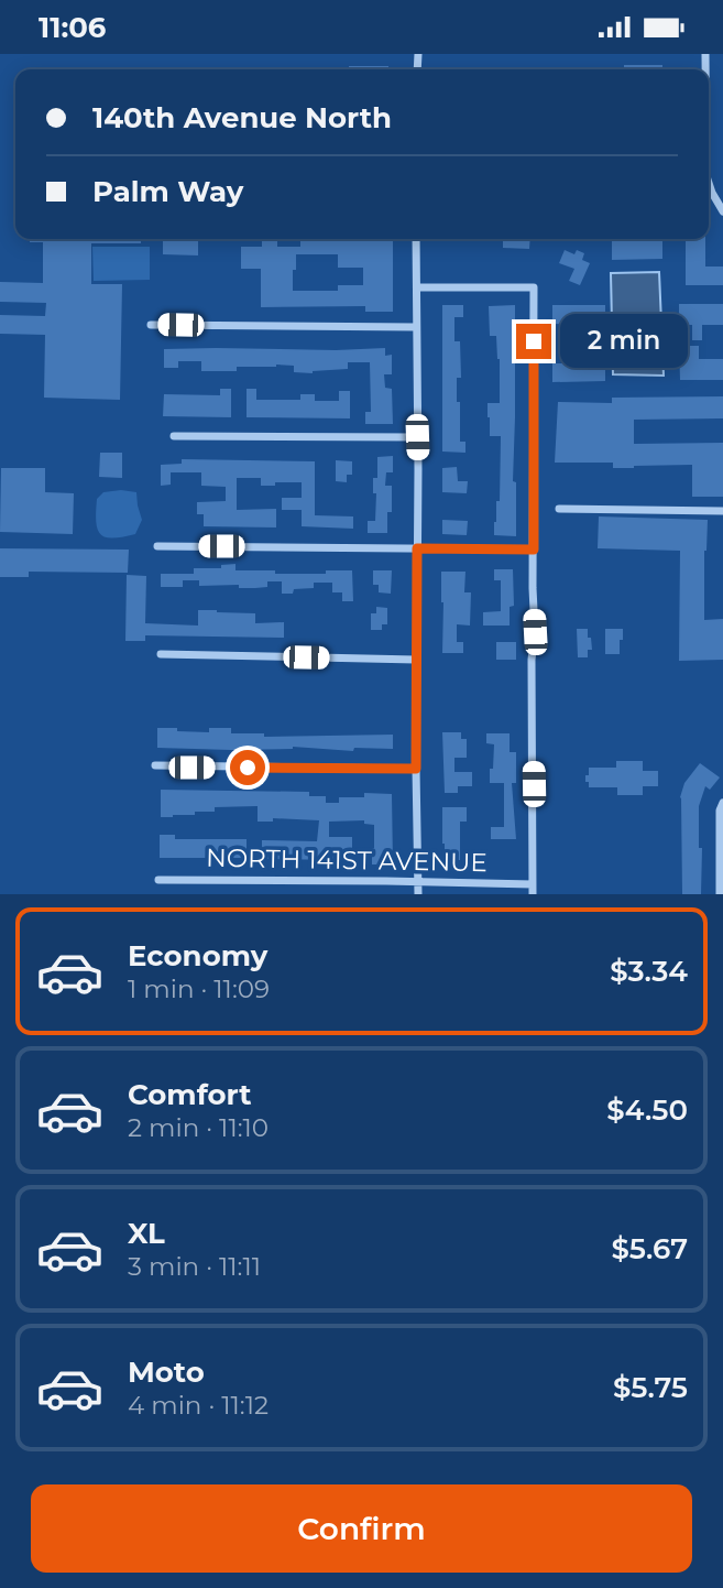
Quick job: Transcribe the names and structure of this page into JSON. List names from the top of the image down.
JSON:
{
  "streets": {
    "street": ["NORTH 141ST AVENUE"]
  },
  "page": {
    "status": "11:06",
    "banner": ["140th Avenue North", "Palm Way"],
    "bubble": "2 min",
    "list": [
      {
        "name": "Economy",
        "note": "1 min · 11:09",
        "value": "$3.34"
      },
      {
        "name": "Comfort",
        "note": "2 min · 11:10",
        "value": "$4.50"
      },
      {
        "name": "XL",
        "note": "3 min · 11:11",
        "value": "$5.67"
      },
      {
        "name": "Moto",
        "note": "4 min · 11:12",
        "value": "$5.75"
      }
    ],
    "buttons": "Confirm"
  }
}
